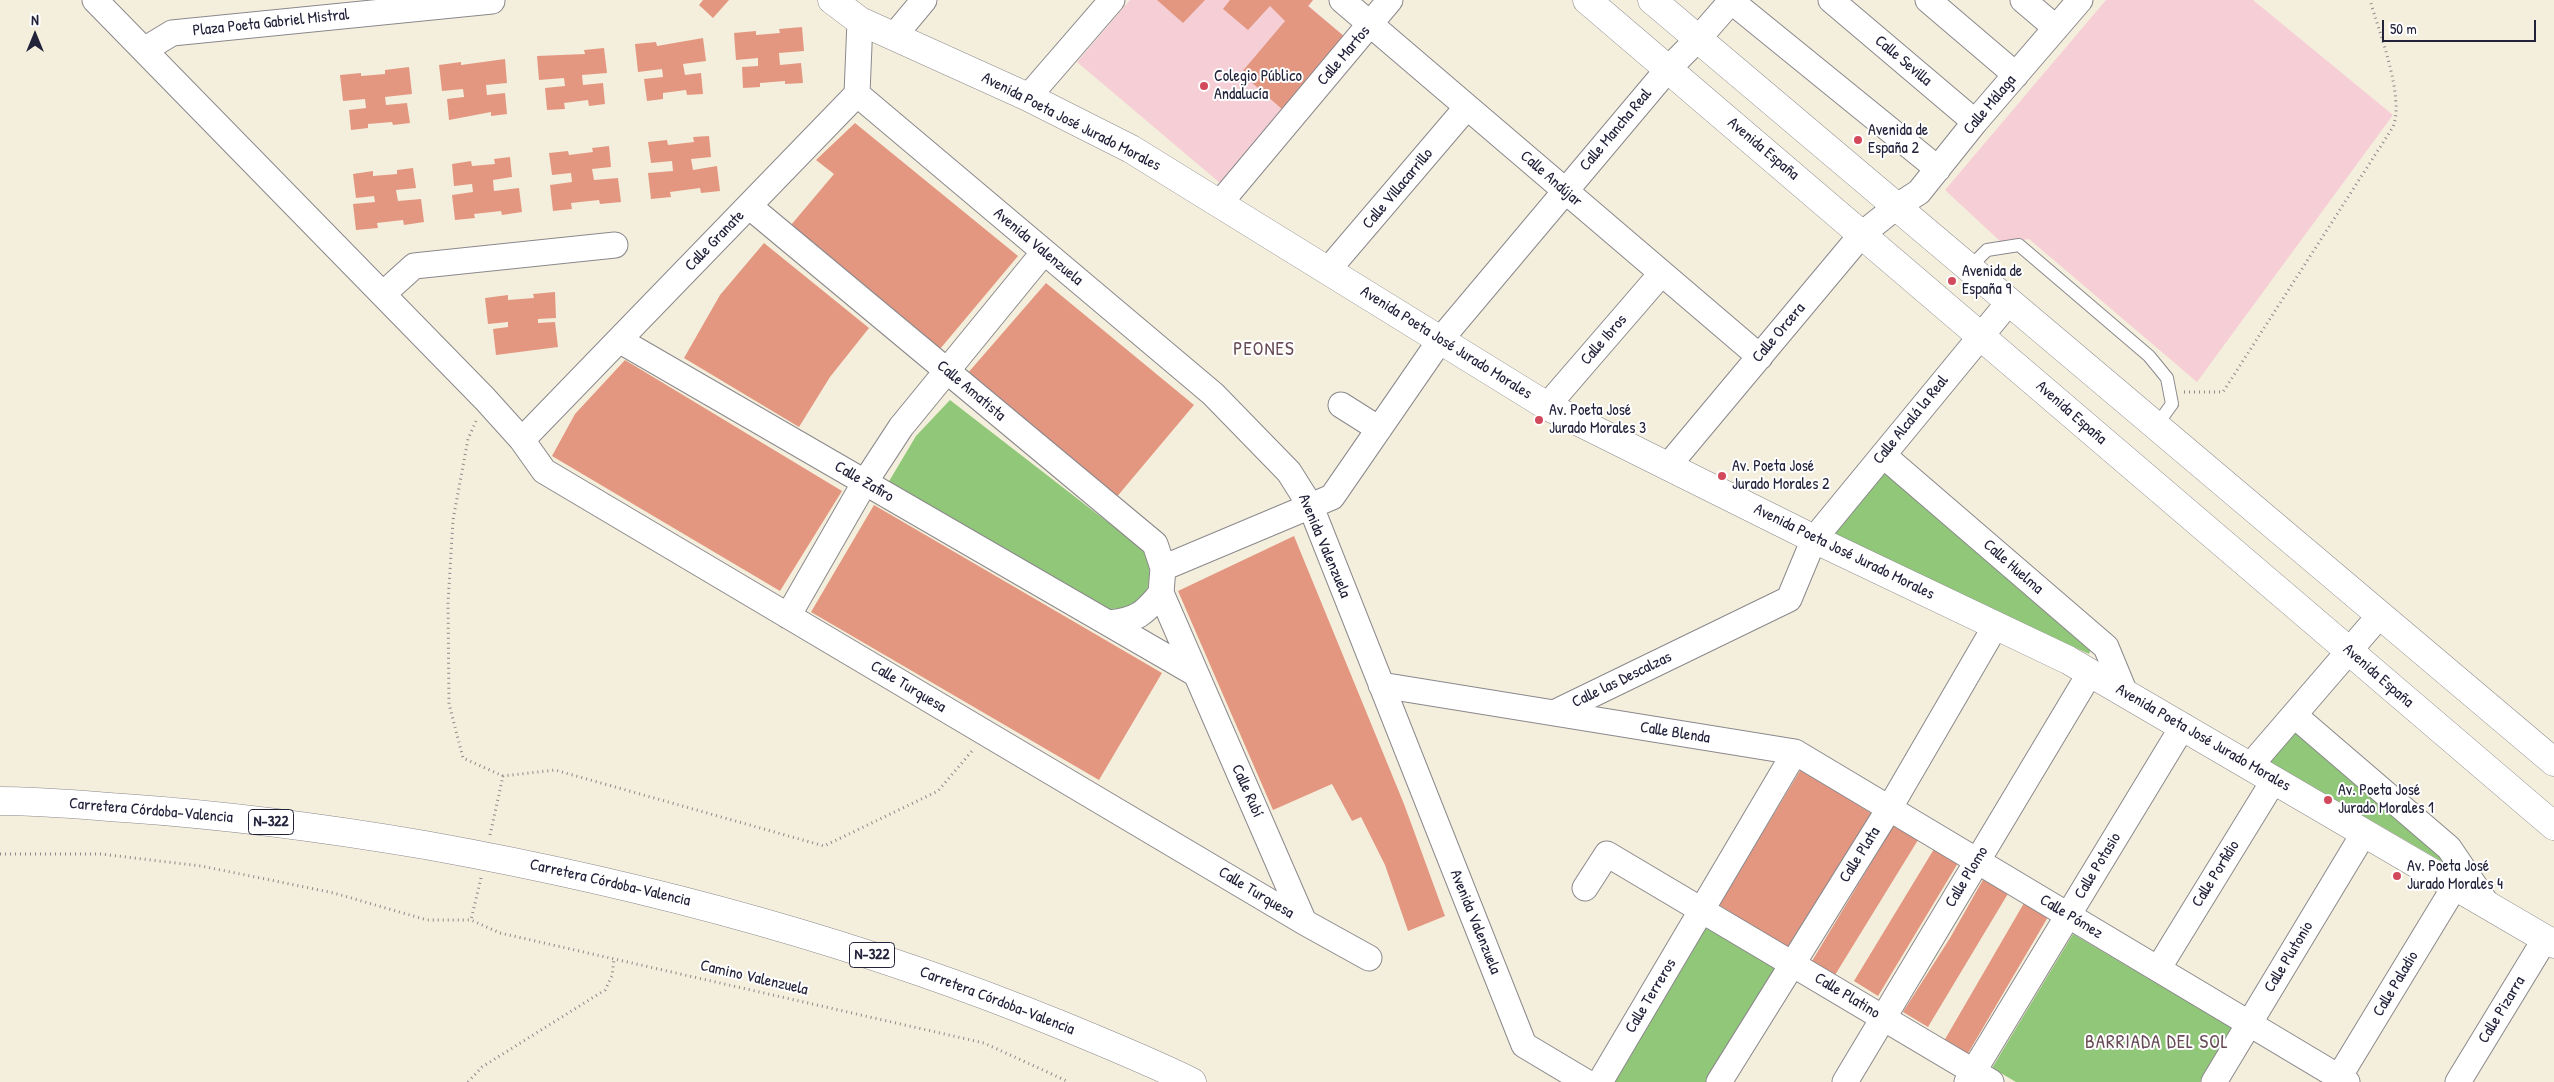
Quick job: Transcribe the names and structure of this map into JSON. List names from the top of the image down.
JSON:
{
  "streets": {
    "main road": [
      "Avenida Poeta José Jurado Morales",
      "Avenida España",
      "Carretera Córdoba-Valencia",
      "N-322"
    ],
    "street": [
      "Plaza Poeta Gabriel Mistral",
      "Calle Martos",
      "Calle Sevilla",
      "Calle Málaga",
      "Calle Mancha Real",
      "Calle Andújar",
      "Calle Villacarrillo",
      "Calle Granate",
      "Avenida Valenzuela",
      "Calle Orcera",
      "Calle Ibros",
      "Calle Amatista",
      "Calle Alcalá la Real",
      "Calle Zafiro",
      "Calle Huelma",
      "Calle las Descalzas",
      "Calle Turquesa",
      "Calle Blenda",
      "Calle Rubí",
      "Calle Plata",
      "Calle Potasio",
      "Calle Porfidio",
      "Calle Plomo",
      "Calle Pómez",
      "Calle Plutonio",
      "Calle Paladio",
      "Calle Terreros",
      "Calle Platino",
      "Calle Pizarra"
    ],
    "path": ["Camino Valenzuela"]
  },
  "crossings": [
    ["Plaza Poeta Gabriel Mistral", "Calle Turquesa"],
    ["Calle Martos", "Avenida Poeta José Jurado Morales"],
    ["Calle Martos", "Calle Andújar"],
    ["Calle Sevilla", "Calle Málaga"],
    ["Calle Málaga", "Calle Orcera"],
    ["Avenida Poeta José Jurado Morales", "Calle Mancha Real"],
    ["Avenida Poeta José Jurado Morales", "Calle Villacarrillo"],
    ["Avenida Poeta José Jurado Morales", "Calle Orcera"],
    ["Avenida Poeta José Jurado Morales", "Calle Ibros"],
    ["Avenida Poeta José Jurado Morales", "Calle Alcalá la Real"],
    ["Avenida Poeta José Jurado Morales", "Calle Huelma"],
    ["Avenida Poeta José Jurado Morales", "Calle las Descalzas"],
    ["Avenida Poeta José Jurado Morales", "Calle Plata"],
    ["Avenida Poeta José Jurado Morales", "Calle Potasio"],
    ["Avenida Poeta José Jurado Morales", "Calle Porfidio"],
    ["Avenida Poeta José Jurado Morales", "Calle Plomo"],
    ["Avenida Poeta José Jurado Morales", "Calle Plutonio"],
    ["Avenida Poeta José Jurado Morales", "Calle Paladio"],
    ["Avenida Poeta José Jurado Morales", "Calle Pizarra"],
    ["Calle Mancha Real", "Avenida España"],
    ["Calle Mancha Real", "Calle Andújar"],
    ["Calle Mancha Real", "Avenida Valenzuela"],
    ["Calle Mancha Real", "Calle Amatista"],
    ["Avenida España", "Calle Orcera"],
    ["Avenida España", "Calle Alcalá la Real"],
    ["Calle Andújar", "Calle Villacarrillo"],
    ["Calle Andújar", "Calle Orcera"],
    ["Calle Andújar", "Calle Ibros"],
    ["Calle Granate", "Avenida Valenzuela"],
    ["Calle Granate", "Calle Amatista"],
    ["Calle Granate", "Calle Zafiro"],
    ["Calle Granate", "Calle Turquesa"],
    ["Avenida Valenzuela", "Calle las Descalzas"],
    ["Calle Amatista", "Calle Rubí"],
    ["Calle Alcalá la Real", "Calle Huelma"],
    ["Calle Alcalá la Real", "Calle las Descalzas"],
    ["Calle Zafiro", "Calle Rubí"],
    ["Calle las Descalzas", "Calle Blenda"],
    ["Calle Turquesa", "Calle Rubí"],
    ["Calle Blenda", "Calle Pómez"],
    ["Calle Blenda", "Calle Terreros"],
    ["Calle Plata", "Calle Pómez"],
    ["Calle Plata", "Calle Platino"],
    ["Calle Potasio", "Calle Pómez"],
    ["Calle Potasio", "Calle Platino"],
    ["Calle Porfidio", "Calle Pómez"],
    ["Calle Plomo", "Calle Pómez"],
    ["Calle Plomo", "Calle Platino"],
    ["Calle Pómez", "Calle Plutonio"],
    ["Calle Pómez", "Calle Paladio"],
    ["Calle Pómez", "Calle Terreros"],
    ["Calle Terreros", "Calle Platino"]
  ],
  "districts": ["PEONES", "BARRIADA DEL SOL"],
  "places": [
    "Colegio Público Andalucía",
    "Avenida de España 2",
    "Avenida de España 9",
    "Av. Poeta José Jurado Morales 3",
    "Av. Poeta José Jurado Morales 2",
    "Av. Poeta José Jurado Morales 1",
    "Av. Poeta José Jurado Morales 4"
  ],
  "scale_bar": "50 m",
  "north": "top"
}
